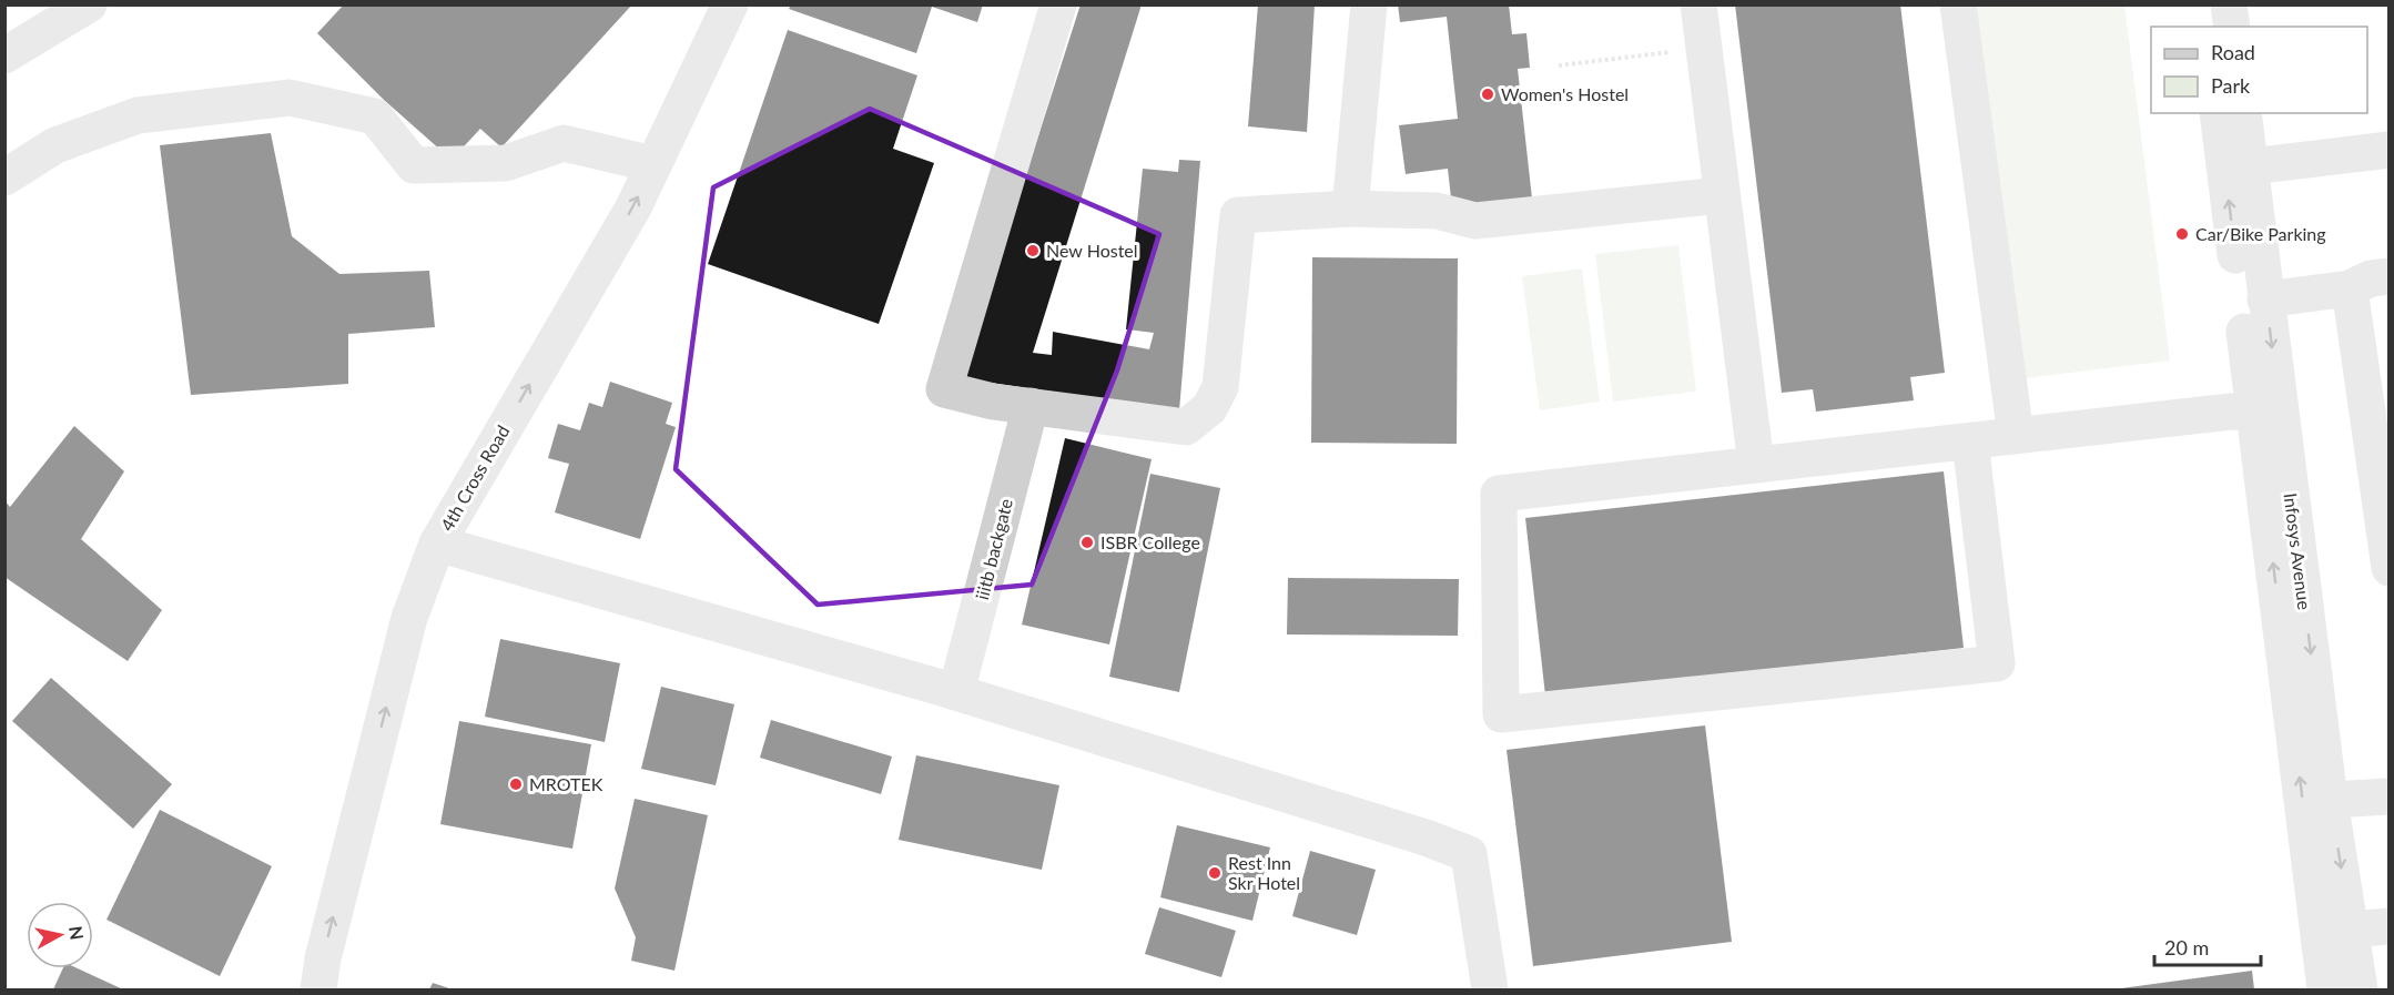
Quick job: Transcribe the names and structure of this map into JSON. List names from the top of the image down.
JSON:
{
  "streets": {
    "street": ["4th Cross Road", "iiitb backgate", "Infosys Avenue"]
  },
  "one_way": ["4th Cross Road"],
  "places": [
    "Women's Hostel",
    "Car/Bike Parking",
    "New Hostel",
    "ISBR College",
    "MROTEK",
    "Rest Inn Skr Hotel"
  ],
  "legend": ["Road", "Park"],
  "scale_bar": "20 m",
  "north": "right"
}
